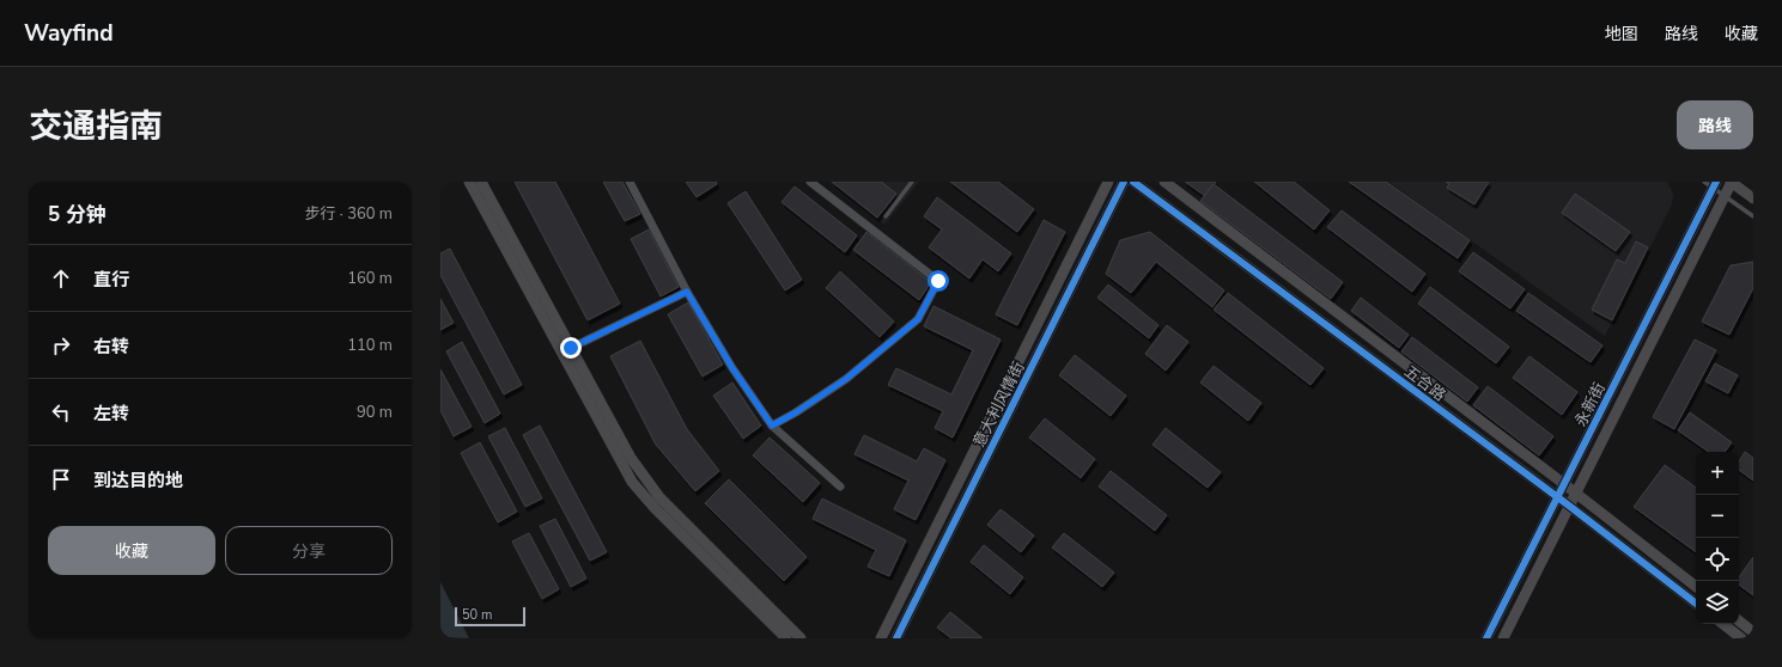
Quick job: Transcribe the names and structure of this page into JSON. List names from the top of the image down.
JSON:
{
  "streets": {
    "street": ["五合路", "意大利风情街", "永新街"]
  },
  "crossings": [
    ["五合路", "永新街"]
  ],
  "scale_bar": "50 m",
  "page": {
    "header": "Wayfind",
    "nav": ["地图", "路线", "收藏"],
    "title": "交通指南",
    "buttons": [
      "路线",
      ["收藏", "分享"]
    ],
    "heading": ["5 分钟", "步行 · 360 m"],
    "list": [
      ["直行", "160 m"],
      ["右转", "110 m"],
      ["左转", "90 m"],
      "到达目的地"
    ],
    "map_buttons": ["+", "−"],
    "scale": "50 m"
  }
}
